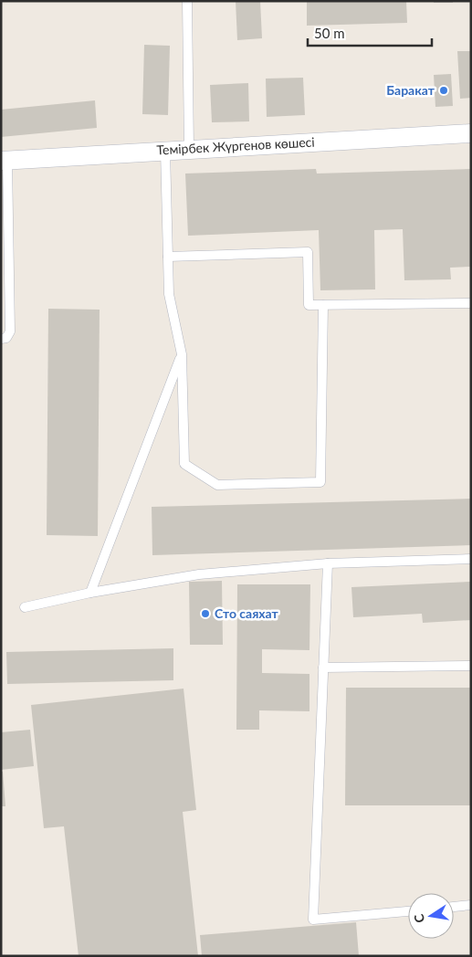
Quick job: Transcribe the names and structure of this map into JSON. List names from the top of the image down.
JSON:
{
  "streets": {
    "street": ["Темірбек Жүргенов көшесі"]
  },
  "places": ["Баракат", "Сто саяхат"],
  "scale_bar": "50 m",
  "north": "left"
}
